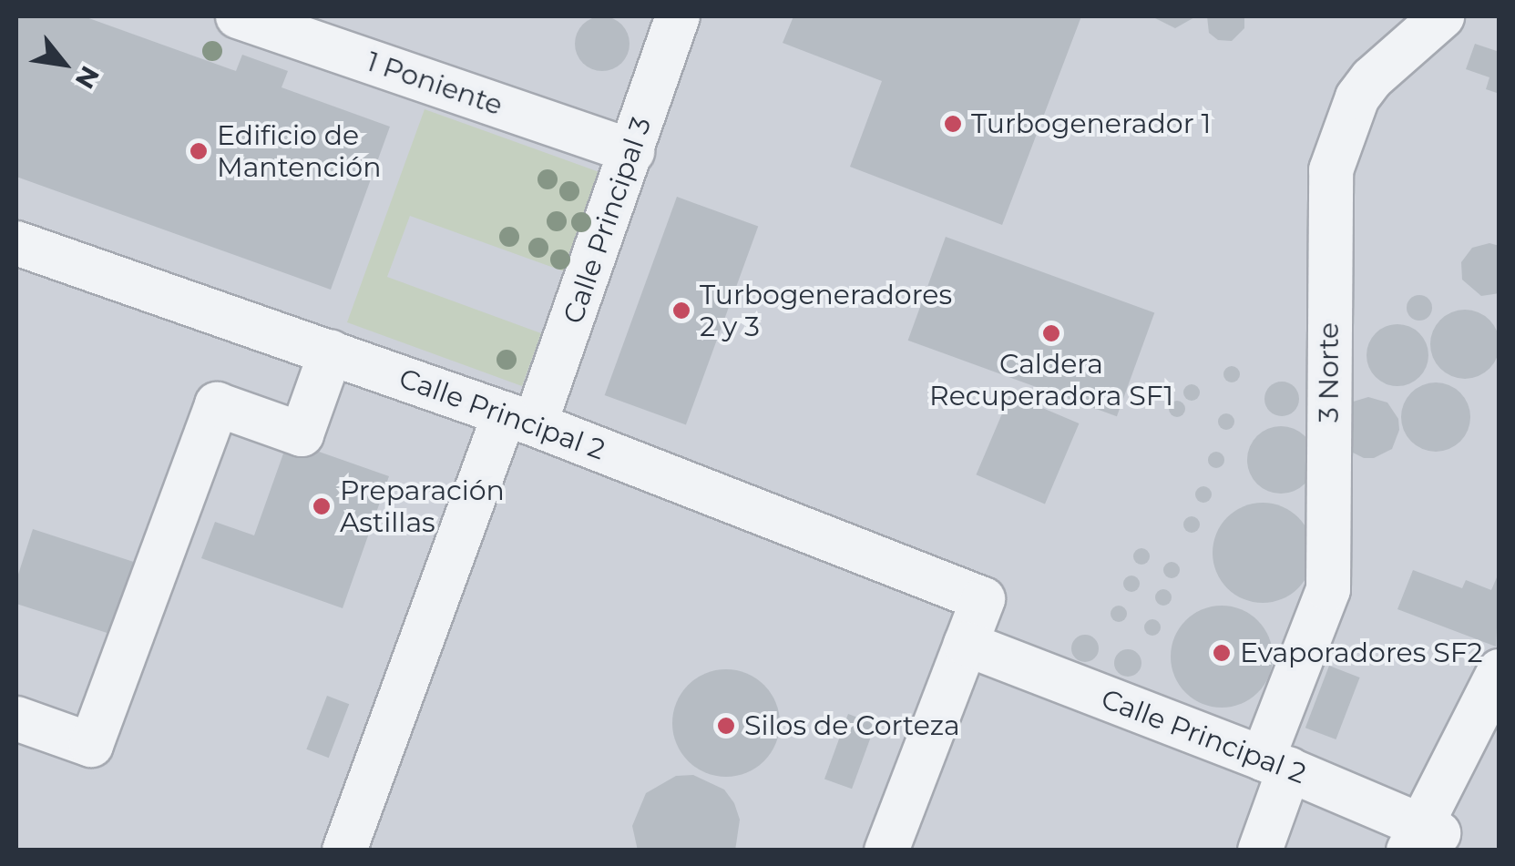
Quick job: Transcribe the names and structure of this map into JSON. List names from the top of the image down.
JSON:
{
  "streets": {
    "lane": [
      "1 Poniente",
      "Calle Principal 3",
      "3 Norte",
      "Calle Principal 2"
    ]
  },
  "crossings": [
    ["1 Poniente", "Calle Principal 3"],
    ["Calle Principal 3", "Calle Principal 2"],
    ["3 Norte", "Calle Principal 2"]
  ],
  "places": [
    "Turbogenerador 1",
    "Edificio de Mantención",
    "Turbogeneradores 2 y 3",
    "Caldera Recuperadora SF1",
    "Preparación Astillas",
    "Evaporadores SF2",
    "Silos de Corteza"
  ],
  "north": "bottom right"
}
